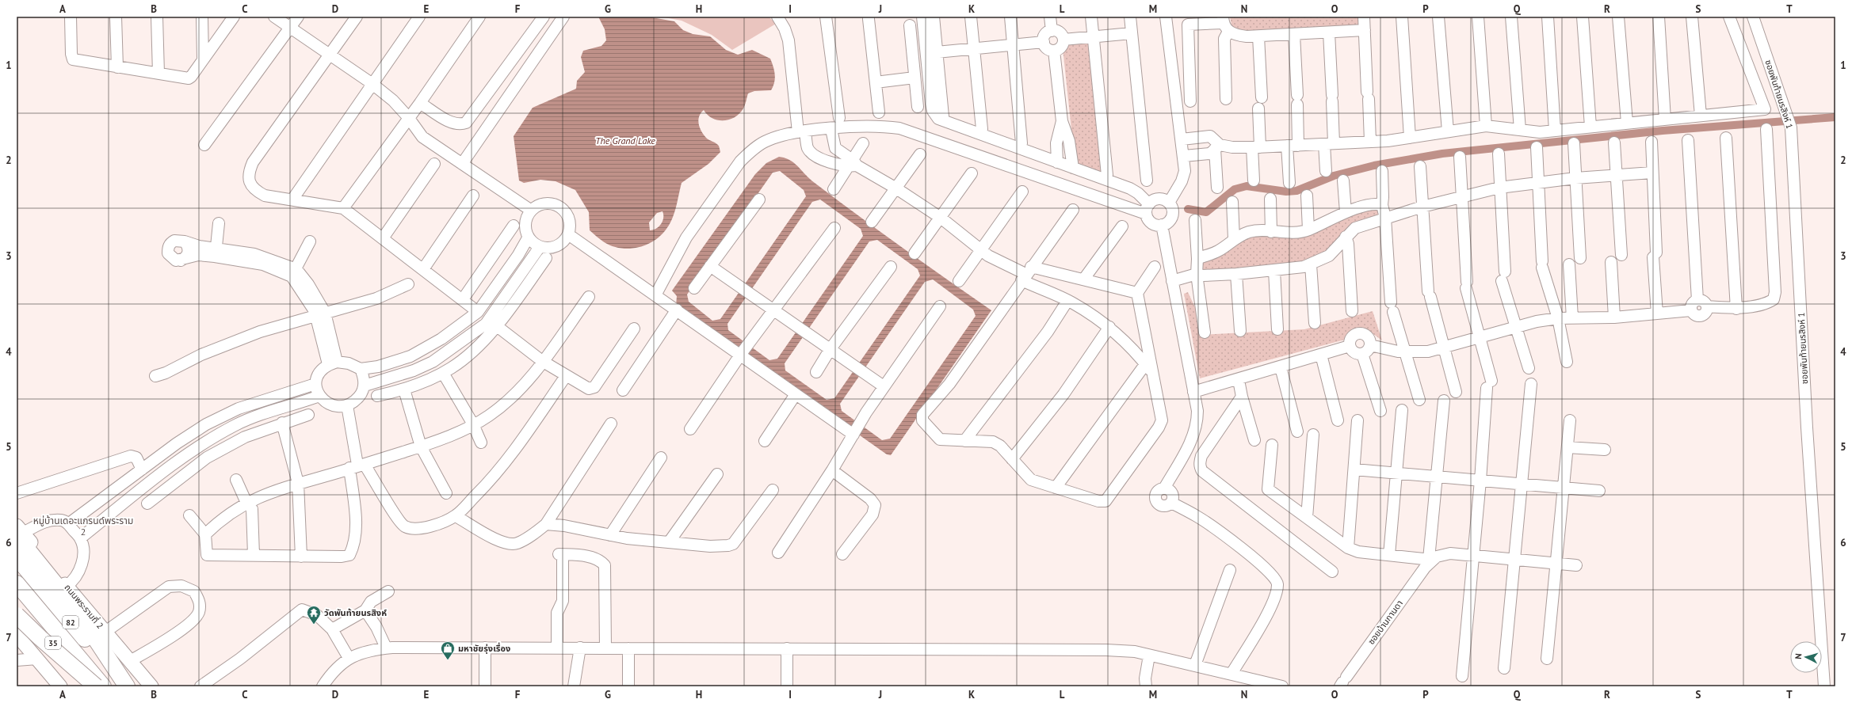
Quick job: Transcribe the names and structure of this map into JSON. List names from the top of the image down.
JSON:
{
  "streets": {
    "highway": ["82", "35"],
    "main road": ["ถนนพระรามที่ 2"],
    "street": ["ซอยพันท้ายนรสิงห์ 1", "ซอยบ้านกานดา"]
  },
  "districts": ["หมู่บ้านเดอะแกรนด์พระราม 2"],
  "water": ["The Grand Lake"],
  "places": {
    "temple": ["วัดพันท้ายนรสิงห์"],
    "shop": ["มหาชัยรุ่งเรื่อง"]
  },
  "north": "left",
  "grid": {
    "columns": [
      "A",
      "B",
      "C",
      "D",
      "E",
      "F",
      "G",
      "H",
      "I",
      "J",
      "K",
      "L",
      "M",
      "N",
      "O",
      "P",
      "Q",
      "R",
      "S",
      "T"
    ],
    "rows": [
      "1",
      "2",
      "3",
      "4",
      "5",
      "6",
      "7"
    ]
  }
}
